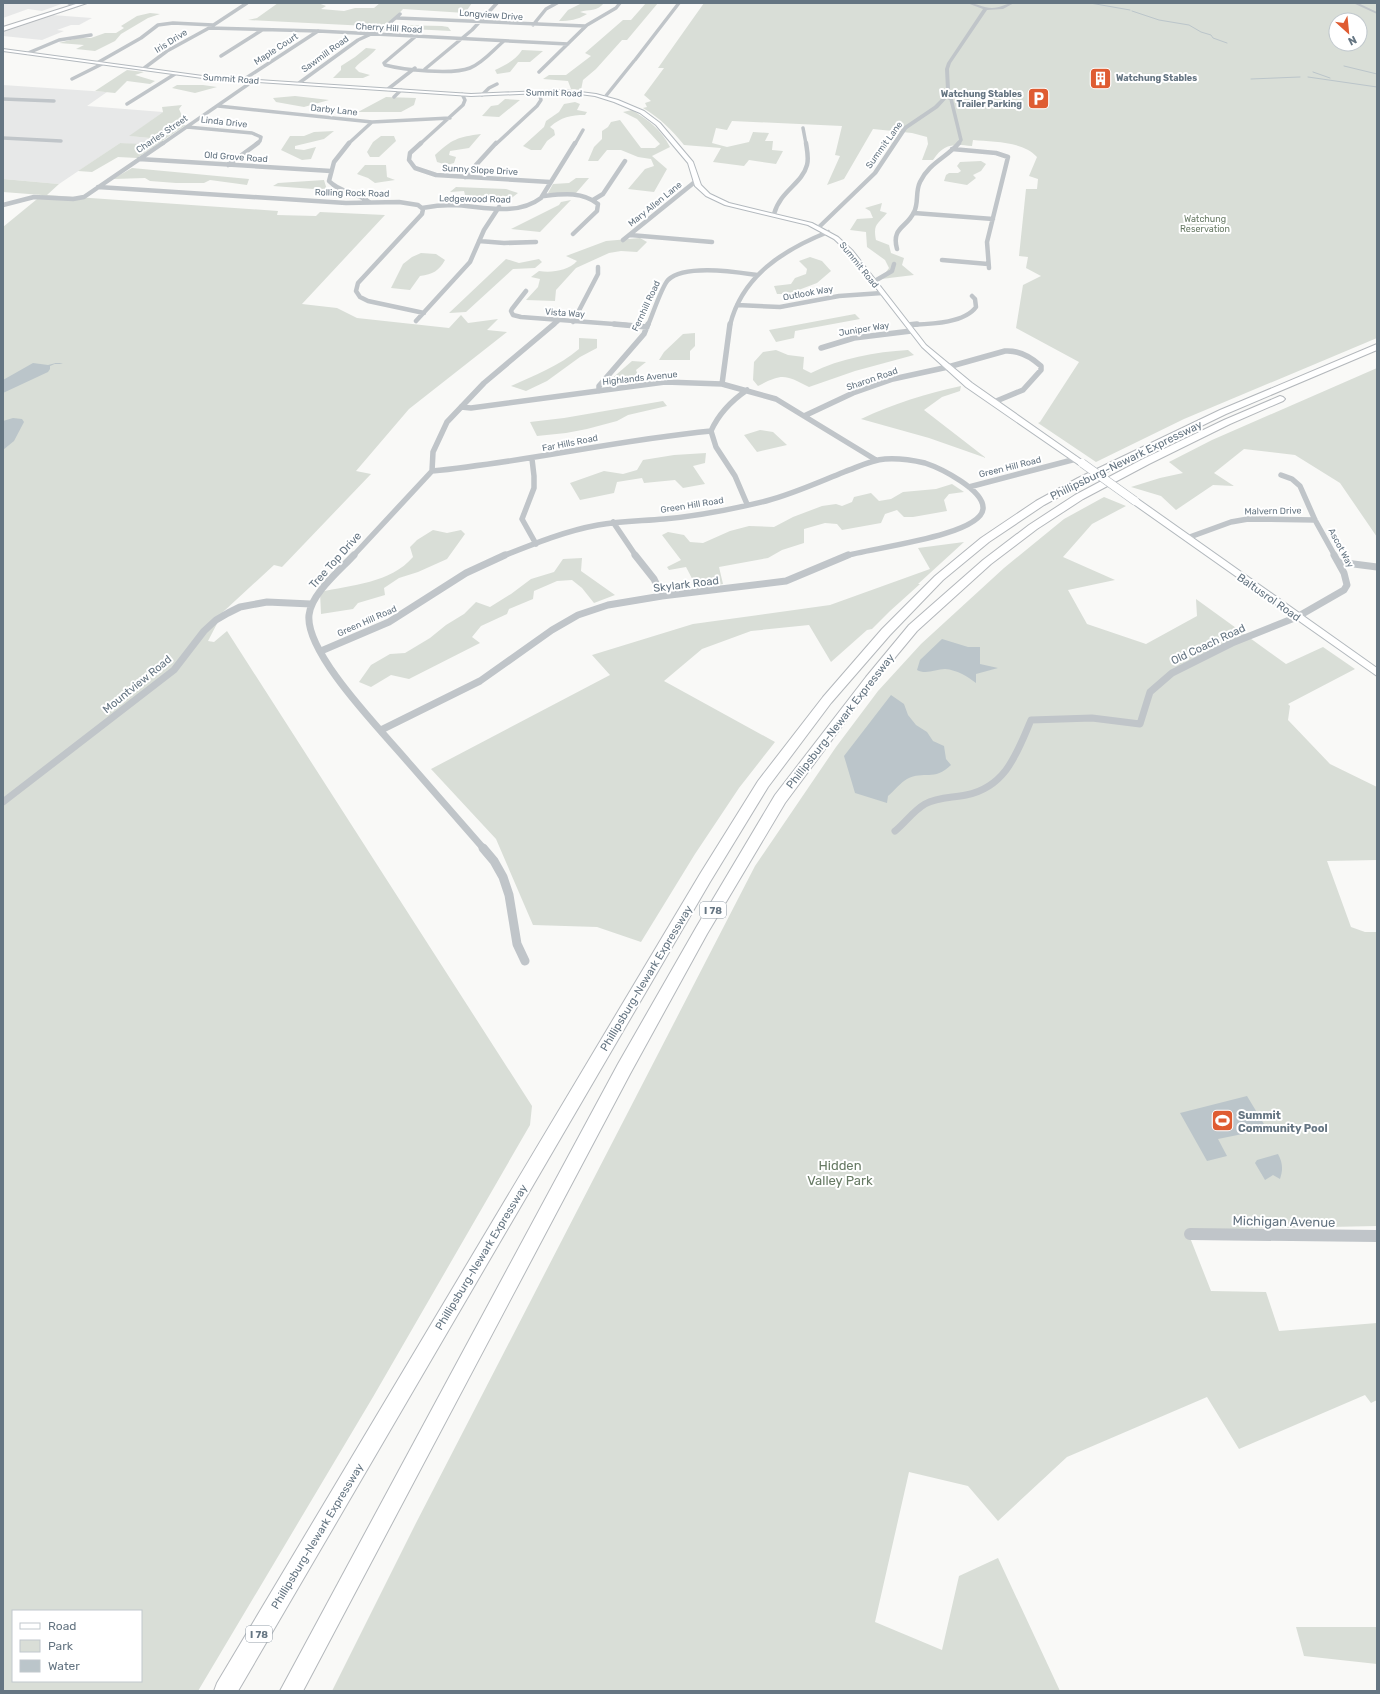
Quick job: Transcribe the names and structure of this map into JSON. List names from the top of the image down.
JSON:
{
  "streets": {
    "highway": ["Phillipsburg-Newark Expressway", "I 78"],
    "main road": ["Summit Road", "Baltusrol Road"],
    "street": [
      "Longview Drive",
      "Cherry Hill Road",
      "Iris Drive",
      "Maple Court",
      "Sawmill Road",
      "Darby Lane",
      "Linda Drive",
      "Charles Street",
      "Summit Lane",
      "Old Grove Road",
      "Sunny Slope Drive",
      "Rolling Rock Road",
      "Ledgewood Road",
      "Mary Allen Lane",
      "Outlook Way",
      "Fernhill Road",
      "Vista Way",
      "Juniper Way",
      "Highlands Avenue",
      "Sharon Road",
      "Far Hills Road",
      "Green Hill Road",
      "Malvern Drive",
      "Ascot Way",
      "Tree Top Drive",
      "Skylark Road",
      "Old Coach Road",
      "Mountview Road",
      "Michigan Avenue"
    ]
  },
  "crossings": [
    ["Longview Drive", "Sawmill Road"],
    ["Cherry Hill Road", "Iris Drive"],
    ["Cherry Hill Road", "Maple Court"],
    ["Cherry Hill Road", "Sawmill Road"],
    ["Iris Drive", "Summit Road"],
    ["Maple Court", "Summit Road"],
    ["Sawmill Road", "Summit Road"],
    ["Summit Road", "Charles Street"],
    ["Summit Road", "Summit Lane"],
    ["Summit Road", "Sunny Slope Drive"],
    ["Summit Road", "Mary Allen Lane"],
    ["Summit Road", "Outlook Way"],
    ["Summit Road", "Juniper Way"],
    ["Summit Road", "Sharon Road"],
    ["Summit Road", "Green Hill Road"],
    ["Summit Road", "Baltusrol Road"],
    ["Darby Lane", "Charles Street"],
    ["Darby Lane", "Sunny Slope Drive"],
    ["Linda Drive", "Charles Street"],
    ["Linda Drive", "Old Grove Road"],
    ["Charles Street", "Old Grove Road"],
    ["Charles Street", "Rolling Rock Road"],
    ["Sunny Slope Drive", "Ledgewood Road"],
    ["Rolling Rock Road", "Ledgewood Road"],
    ["Fernhill Road", "Vista Way"],
    ["Fernhill Road", "Highlands Avenue"],
    ["Highlands Avenue", "Sharon Road"],
    ["Highlands Avenue", "Green Hill Road"],
    ["Far Hills Road", "Tree Top Drive"],
    ["Green Hill Road", "Tree Top Drive"],
    ["Green Hill Road", "Skylark Road"],
    ["Malvern Drive", "Ascot Way"],
    ["Malvern Drive", "Baltusrol Road"],
    ["Ascot Way", "Baltusrol Road"],
    ["Ascot Way", "Old Coach Road"],
    ["Tree Top Drive", "Skylark Road"],
    ["Tree Top Drive", "Mountview Road"],
    ["Baltusrol Road", "Old Coach Road"]
  ],
  "parks": ["Watchung Reservation", "Hidden Valley Park"],
  "places": {
    "building": ["Watchung Stables"],
    "parking": ["Watchung Stables Trailer Parking"],
    "sports": ["Summit Community Pool"]
  },
  "legend": ["Road", "Park", "Water"],
  "north": "bottom right"
}
